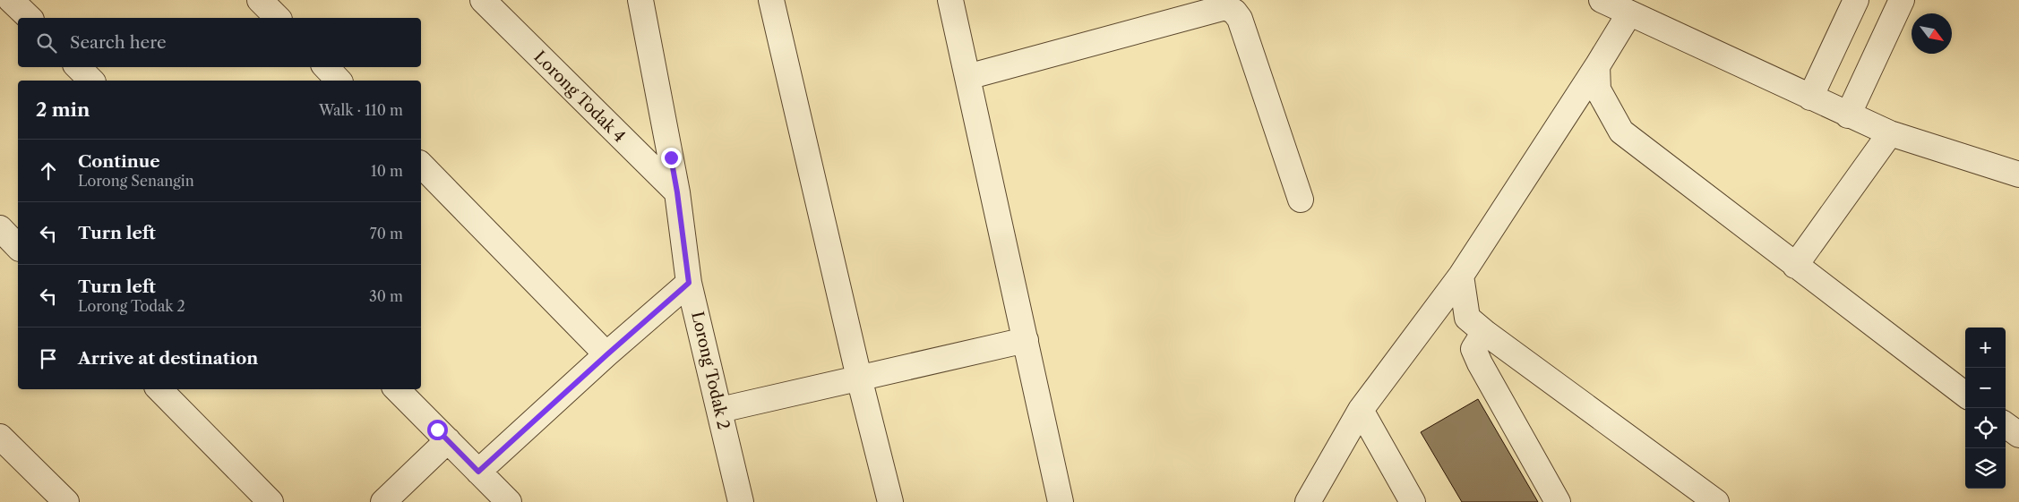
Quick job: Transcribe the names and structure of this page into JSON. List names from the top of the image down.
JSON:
{
  "streets": {
    "street": ["Lorong Todak 4", "Lorong Todak 2"]
  },
  "crossings": [
    ["Lorong Todak 4", "Lorong Todak 2"]
  ],
  "north": "bottom right",
  "page": {
    "search": "Search here",
    "heading": ["2 min", "Walk · 110 m"],
    "list": [
      ["Continue", "Lorong Senangin", "10 m"],
      ["Turn left", "70 m"],
      ["Turn left", "Lorong Todak 2", "30 m"],
      "Arrive at destination"
    ],
    "map_buttons": ["+", "−"]
  }
}
